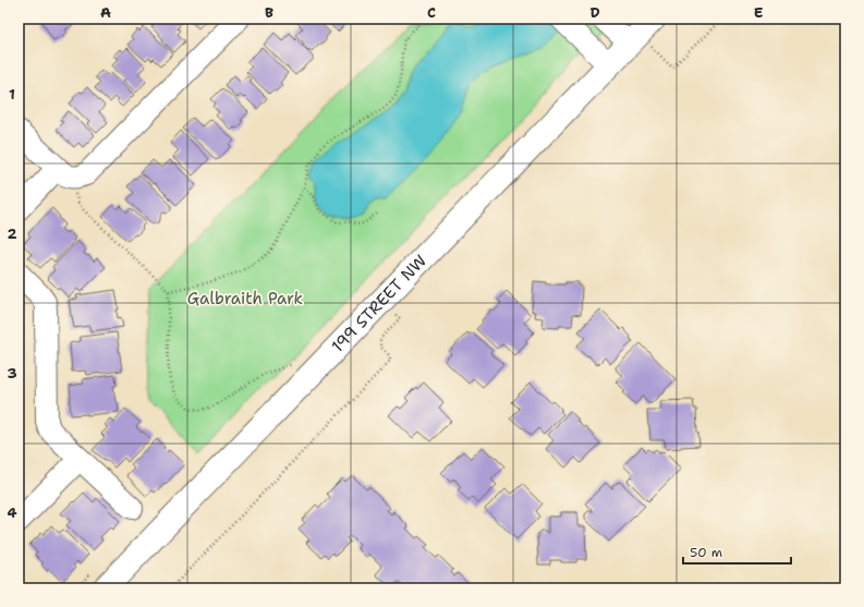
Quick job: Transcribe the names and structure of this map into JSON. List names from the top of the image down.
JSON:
{
  "streets": {
    "main road": ["199 STREET NW"]
  },
  "parks": ["Galbraith Park"],
  "scale_bar": "50 m",
  "grid": {
    "columns": [
      "A",
      "B",
      "C",
      "D",
      "E"
    ],
    "rows": [
      "1",
      "2",
      "3",
      "4"
    ]
  }
}
